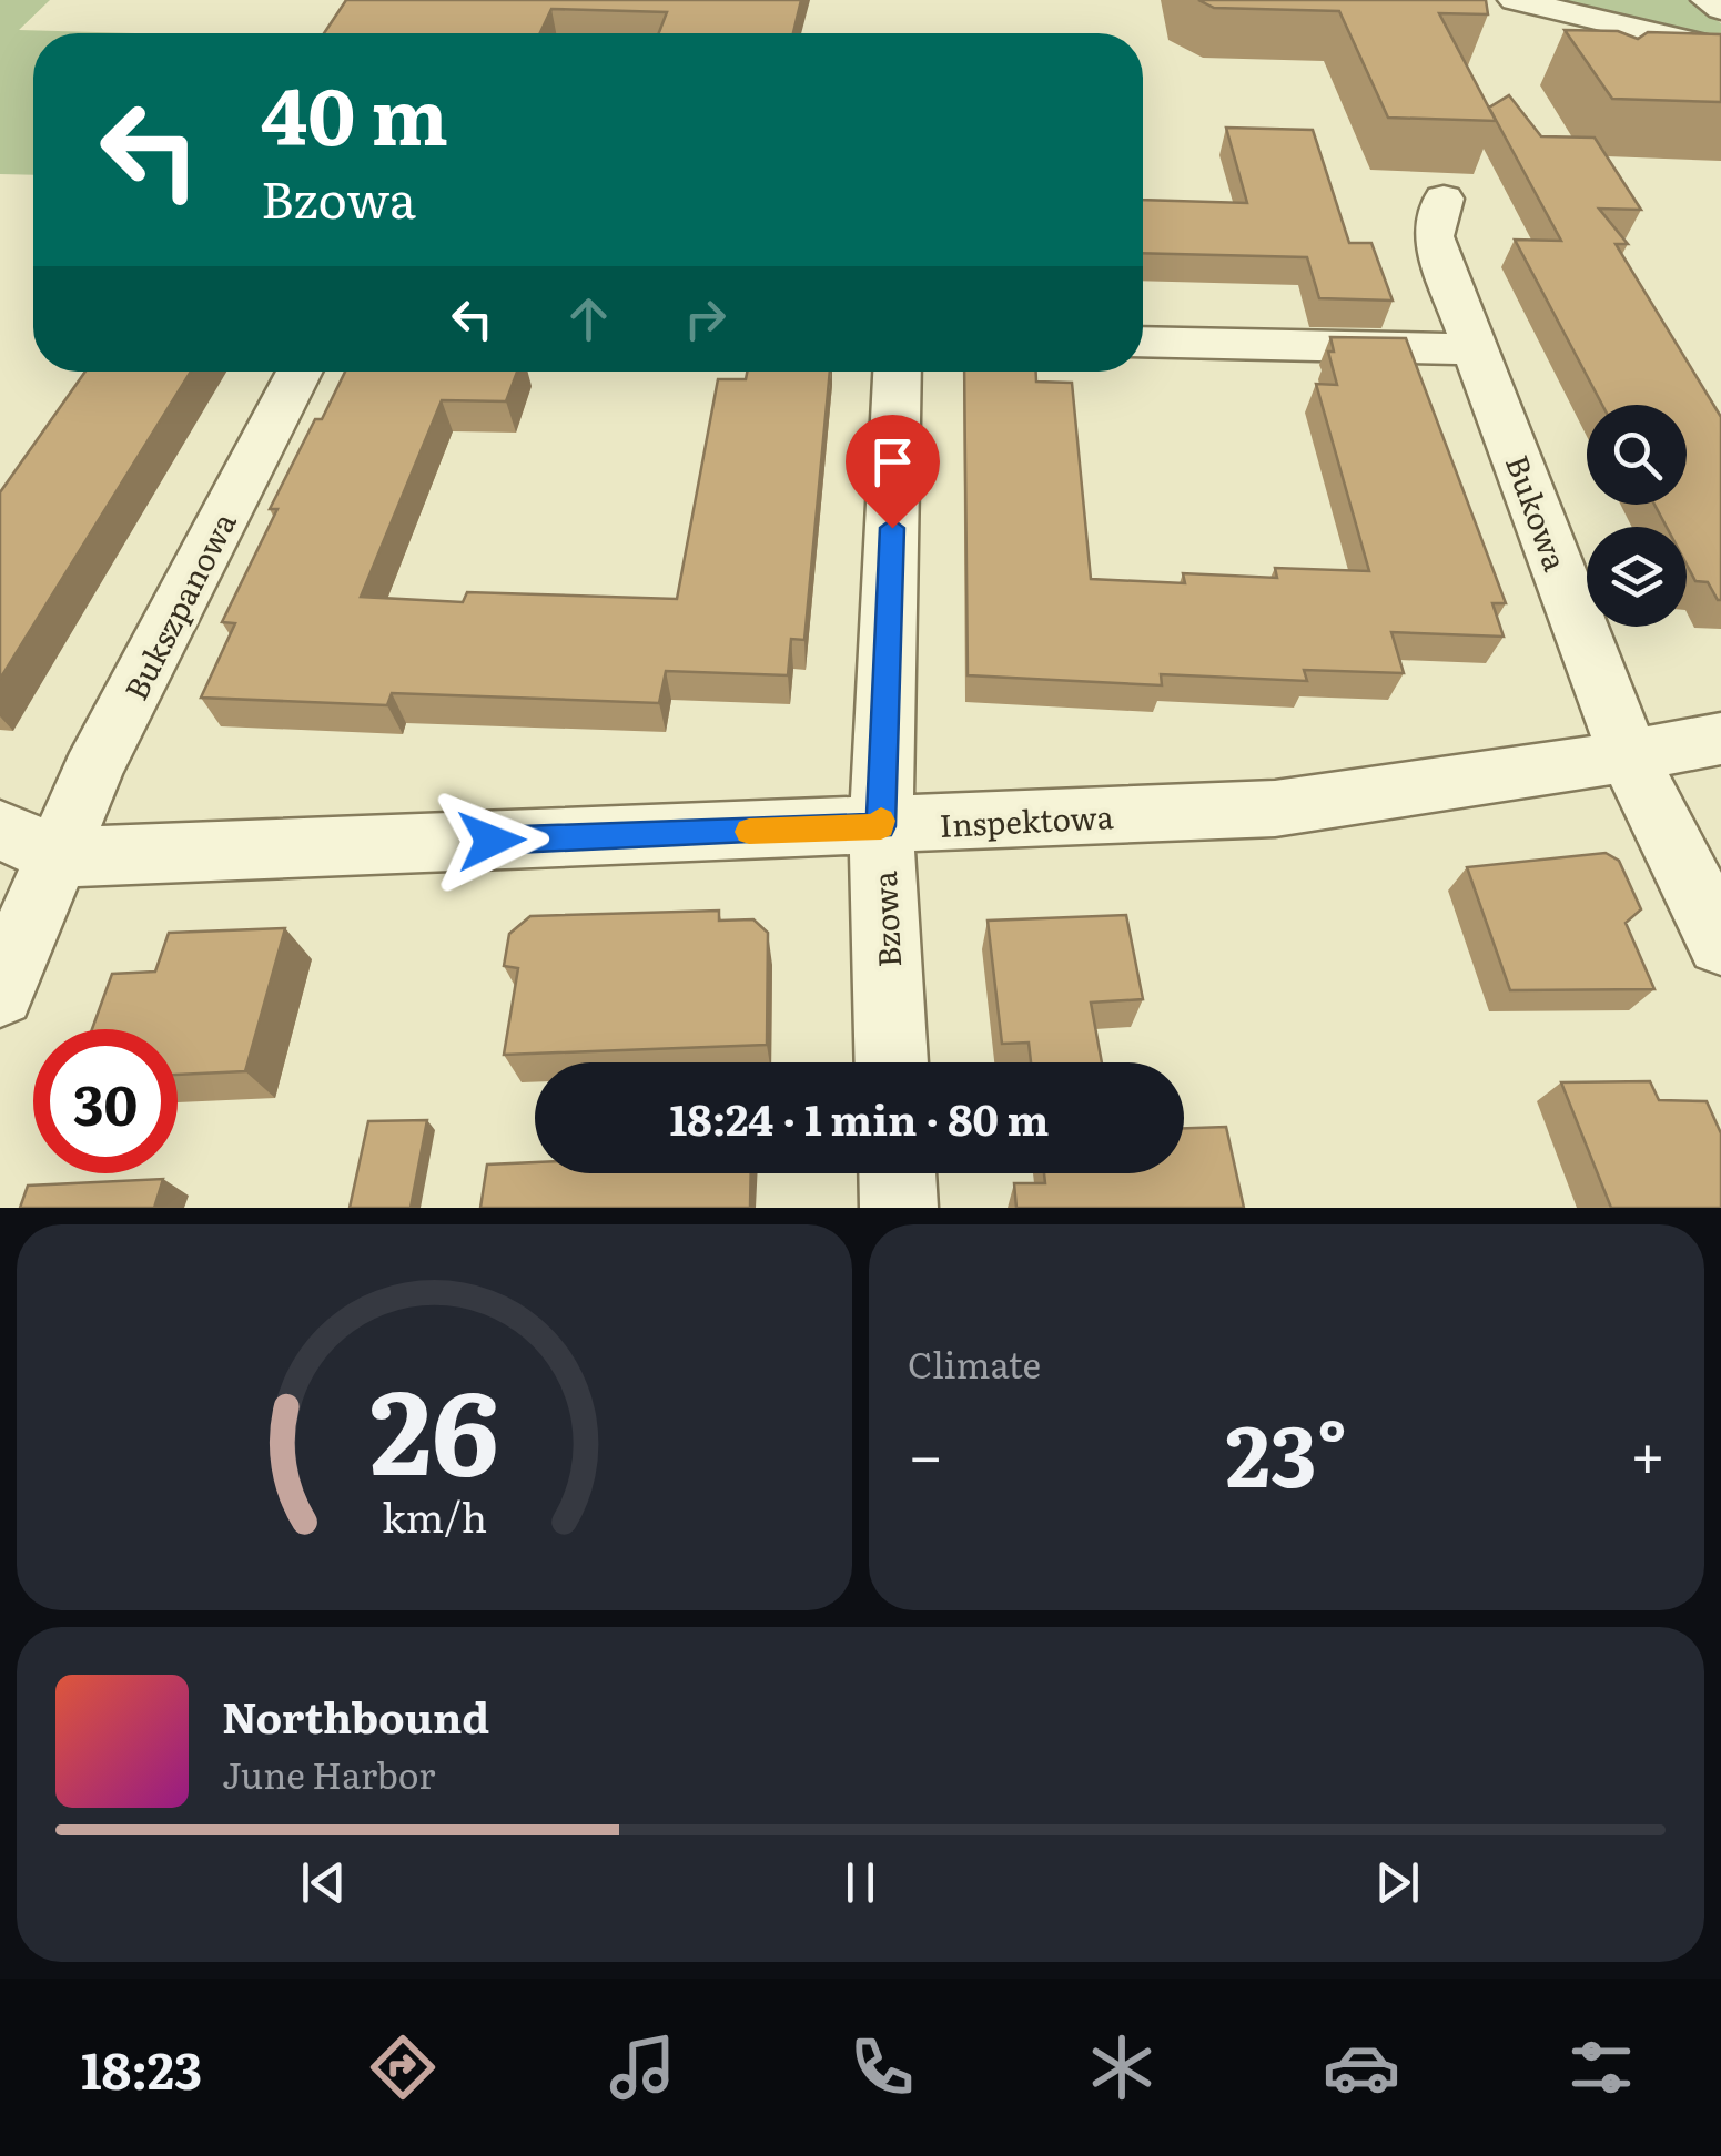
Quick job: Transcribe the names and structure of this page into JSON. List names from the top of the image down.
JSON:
{
  "streets": {
    "street": [
      "Bukowa",
      "Bukszpanowa",
      "Inspektowa",
      "Bzowa"
    ]
  },
  "crossings": [
    ["Bukowa", "Inspektowa"],
    ["Bukszpanowa", "Inspektowa"],
    ["Inspektowa", "Bzowa"]
  ],
  "page": {
    "turn": ["40 m", "Bzowa"],
    "limit": "30",
    "trip": "18:24 · 1 min · 80 m",
    "tile": "Climate",
    "heat": ["−", "23°", "+"],
    "song": ["Northbound", "June Harbor"],
    "tabs": "18:23",
    "gauge": ["26", "km/h"]
  }
}
